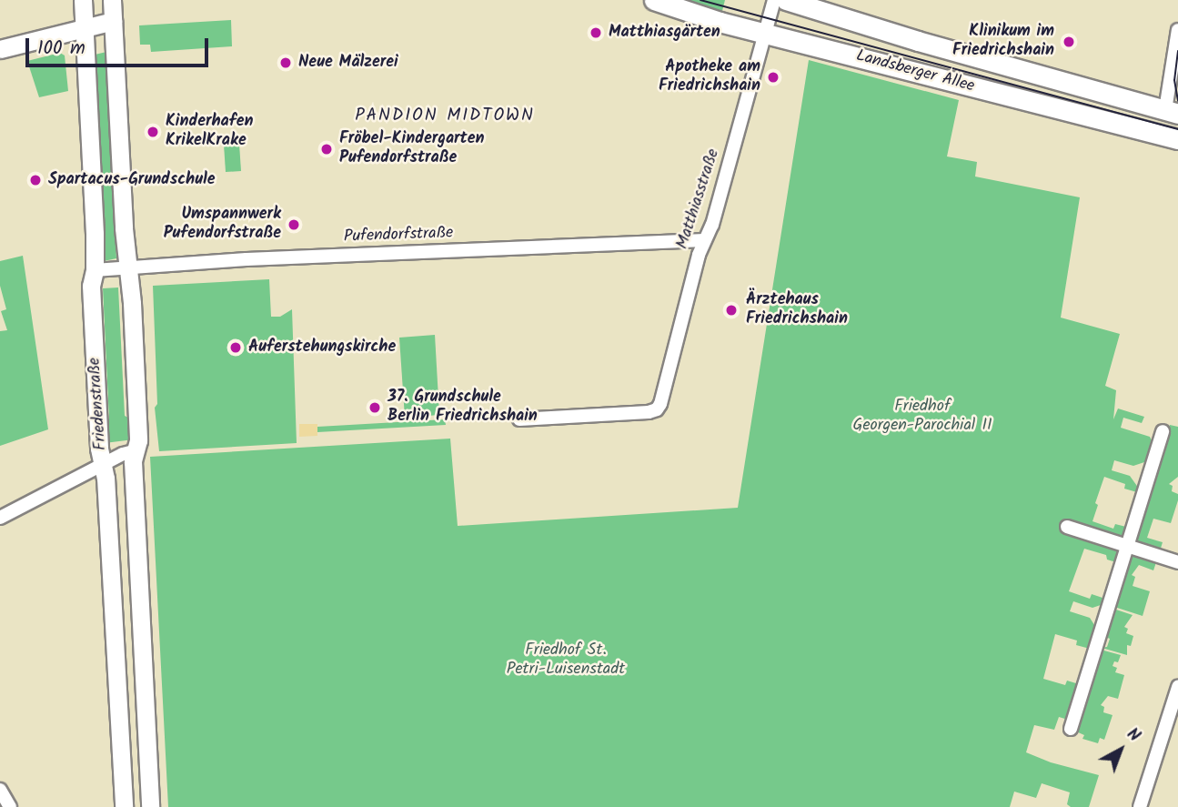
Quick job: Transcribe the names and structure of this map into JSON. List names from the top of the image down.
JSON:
{
  "streets": {
    "main road": ["Landsberger Allee"],
    "street": ["Matthiasstraße", "Pufendorfstraße", "Friedenstraße"]
  },
  "crossings": [
    ["Landsberger Allee", "Matthiasstraße"],
    ["Matthiasstraße", "Pufendorfstraße"],
    ["Pufendorfstraße", "Friedenstraße"]
  ],
  "districts": ["PANDION MIDTOWN"],
  "parks": ["Friedhof Georgen-Parochial II", "Friedhof St. Petri-Luisenstadt"],
  "places": [
    "Matthiasgärten",
    "Klinikum im Friedrichshain",
    "Neue Mälzerei",
    "Apotheke am Friedrichshain",
    "Kinderhafen KrikelKrake",
    "Fröbel-Kindergarten Pufendorfstraße",
    "Spartacus-Grundschule",
    "Umspannwerk Pufendorfstraße",
    "Ärztehaus Friedrichshain",
    "Auferstehungskirche",
    "37. Grundschule Berlin Friedrichshain"
  ],
  "scale_bar": "100 m",
  "north": "top right"
}
